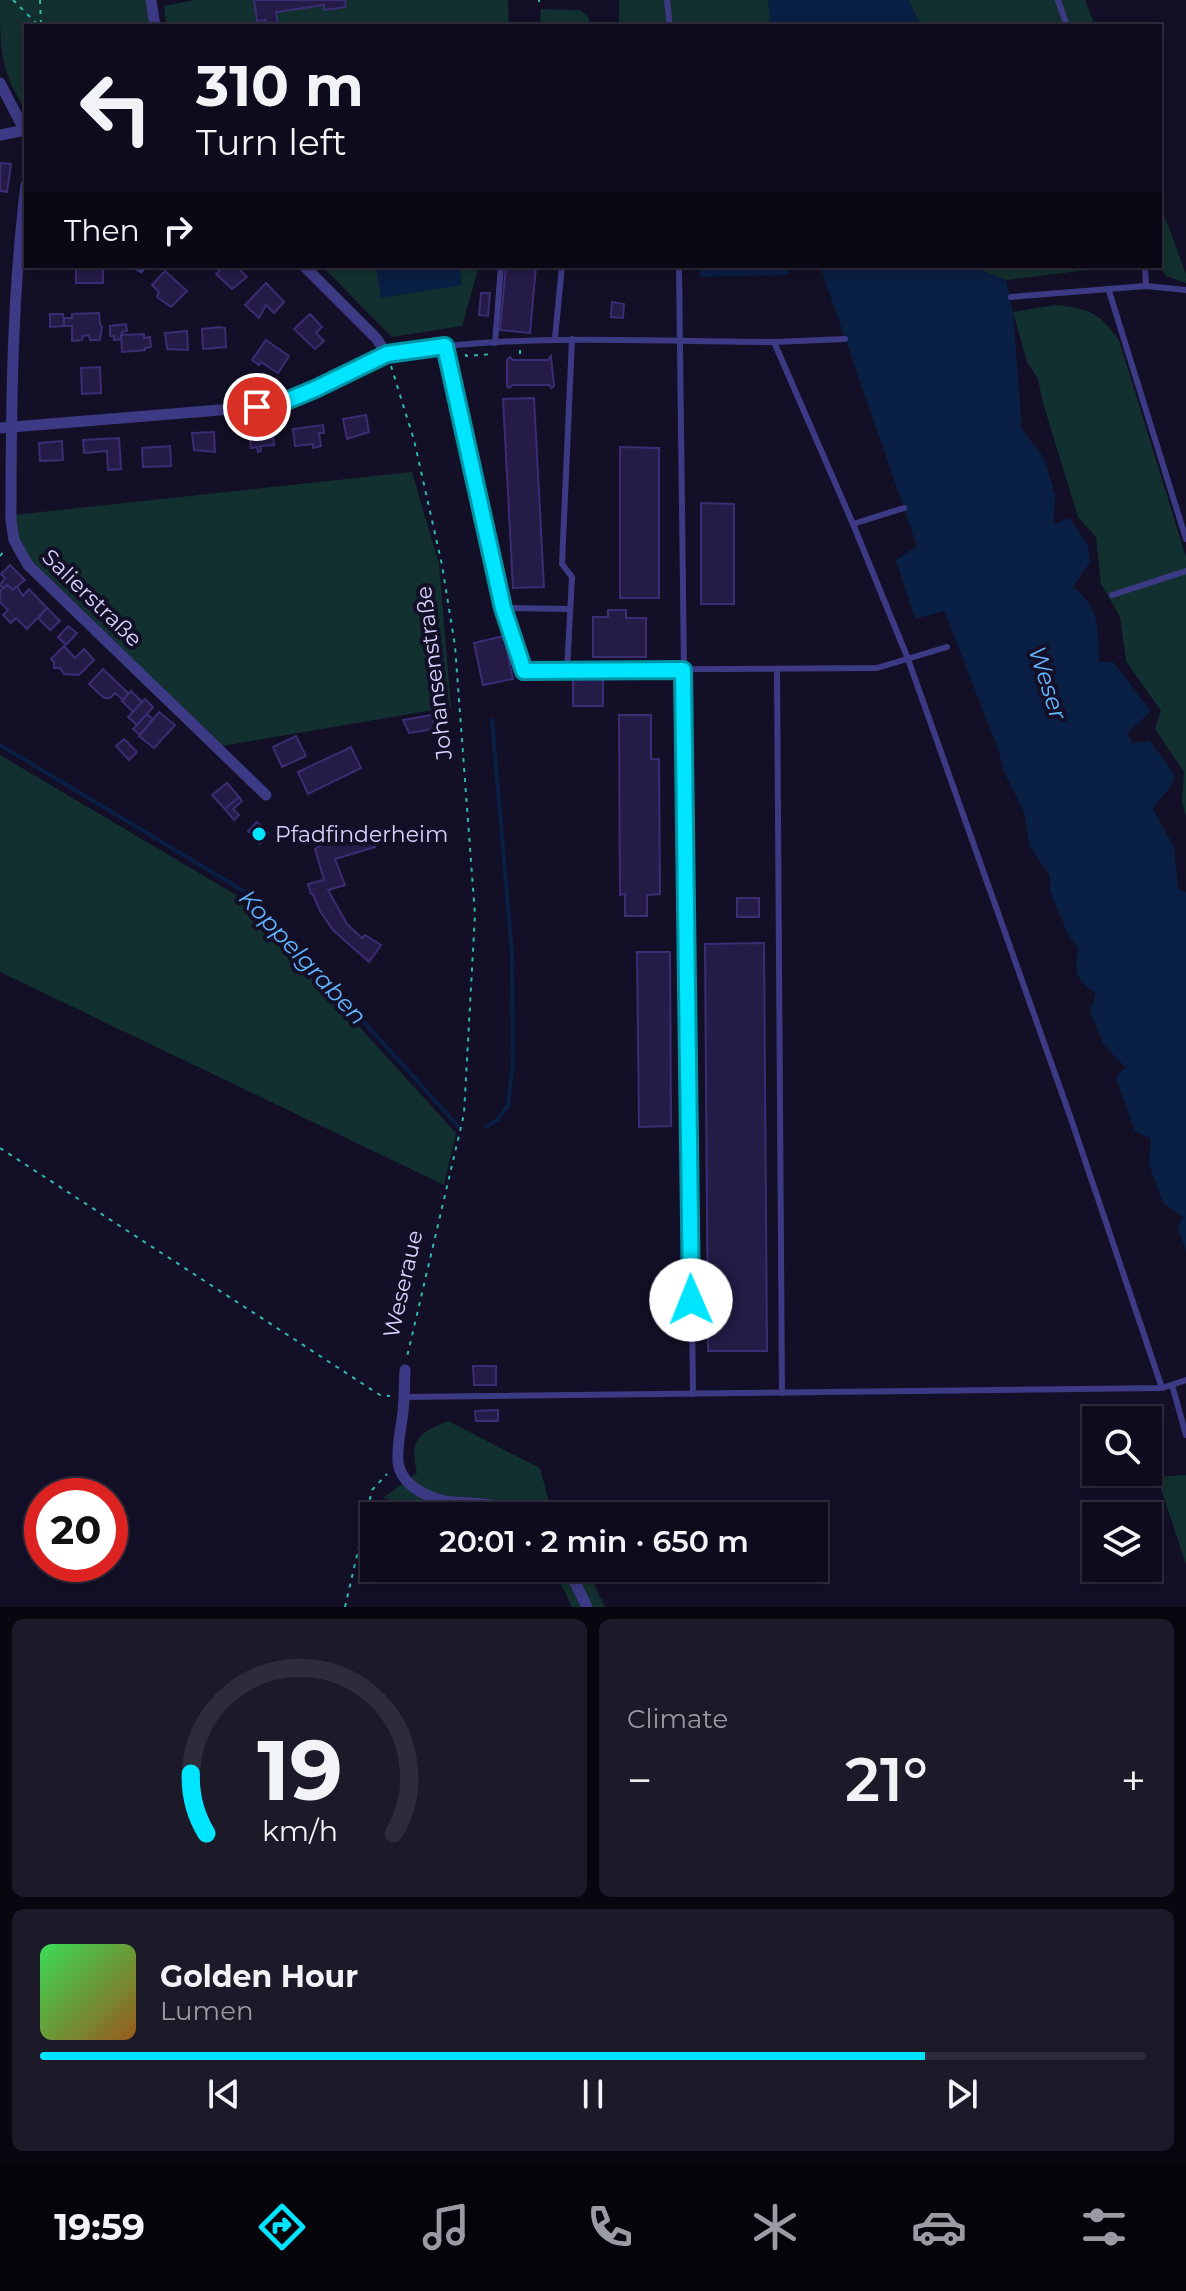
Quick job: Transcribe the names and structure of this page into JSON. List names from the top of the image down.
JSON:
{
  "streets": {
    "street": ["Salierstraße", "Weseraue"],
    "path": ["Johansenstraße"]
  },
  "crossings": [
    ["Johansenstraße", "Weseraue"]
  ],
  "water": ["Weser", "Koppelgraben"],
  "places": ["Pfadfinderheim"],
  "page": {
    "turn": ["310 m", "Turn left"],
    "then": "Then",
    "limit": "20",
    "trip": "20:01 · 2 min · 650 m",
    "tile": "Climate",
    "heat": ["−", "21°", "+"],
    "song": ["Golden Hour", "Lumen"],
    "tabs": "19:59",
    "gauge": ["19", "km/h"]
  }
}
